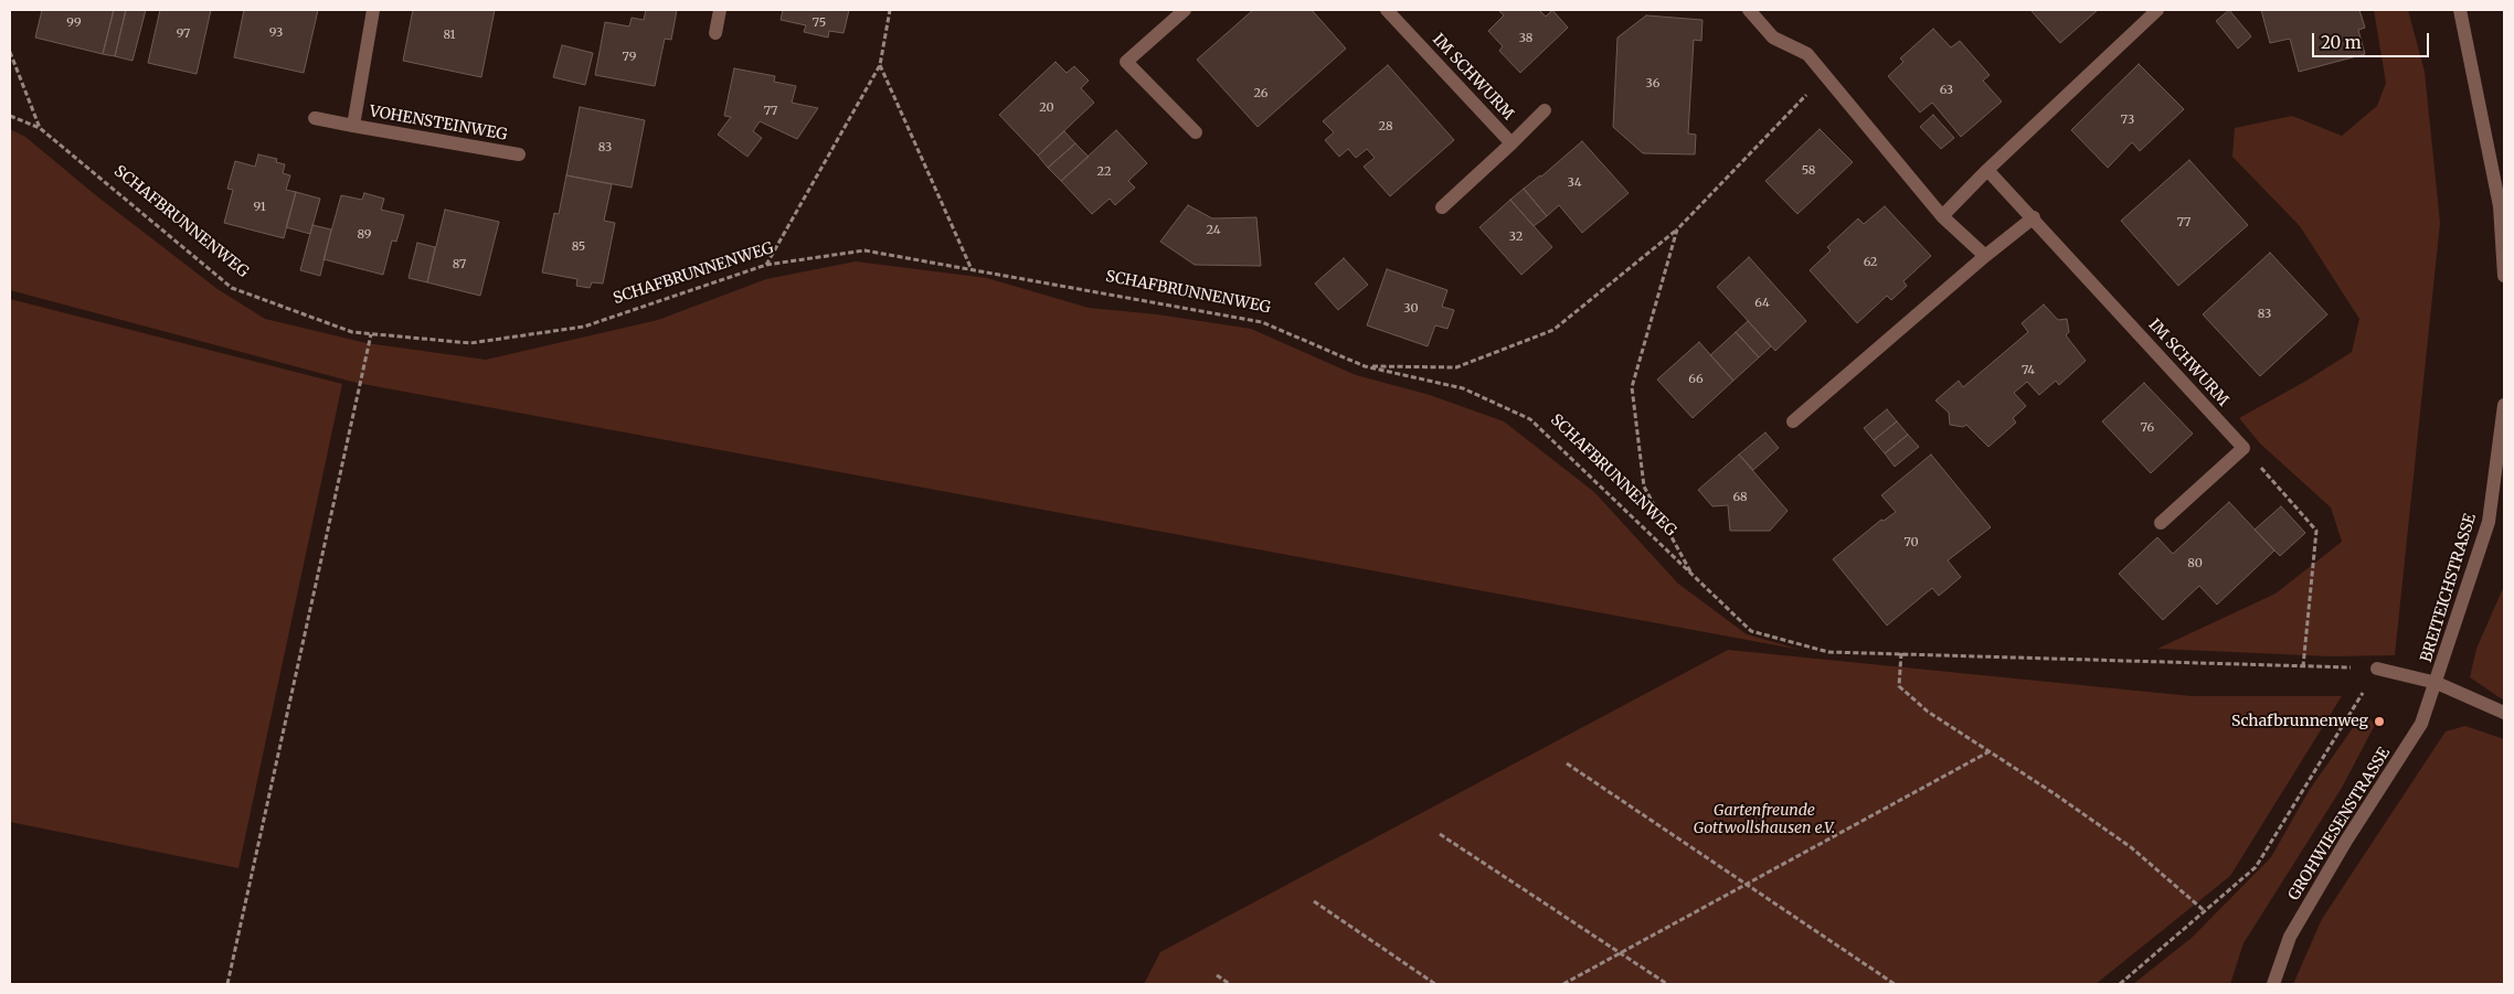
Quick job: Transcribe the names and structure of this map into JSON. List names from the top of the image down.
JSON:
{
  "streets": {
    "street": [
      "IM SCHWURM",
      "VOHENSTEINWEG",
      "BREITEICHSTRASSE",
      "GROHWIESENSTRASSE"
    ],
    "path": ["SCHAFBRUNNENWEG"]
  },
  "crossings": [
    ["BREITEICHSTRASSE", "GROHWIESENSTRASSE"]
  ],
  "parks": ["Gartenfreunde Gottwollshausen e.V."],
  "places": ["Schafbrunnenweg"],
  "house_numbers": [
    "99",
    "75",
    "93",
    "97",
    "81",
    "38",
    "79",
    "36",
    "63",
    "26",
    "20",
    "77",
    "73",
    "28",
    "83",
    "58",
    "22",
    "34",
    "91",
    "77",
    "24",
    "89",
    "32",
    "85",
    "62",
    "87",
    "64",
    "30",
    "83",
    "74",
    "66",
    "76",
    "68",
    "70",
    "80"
  ],
  "scale_bar": "20 m"
}
